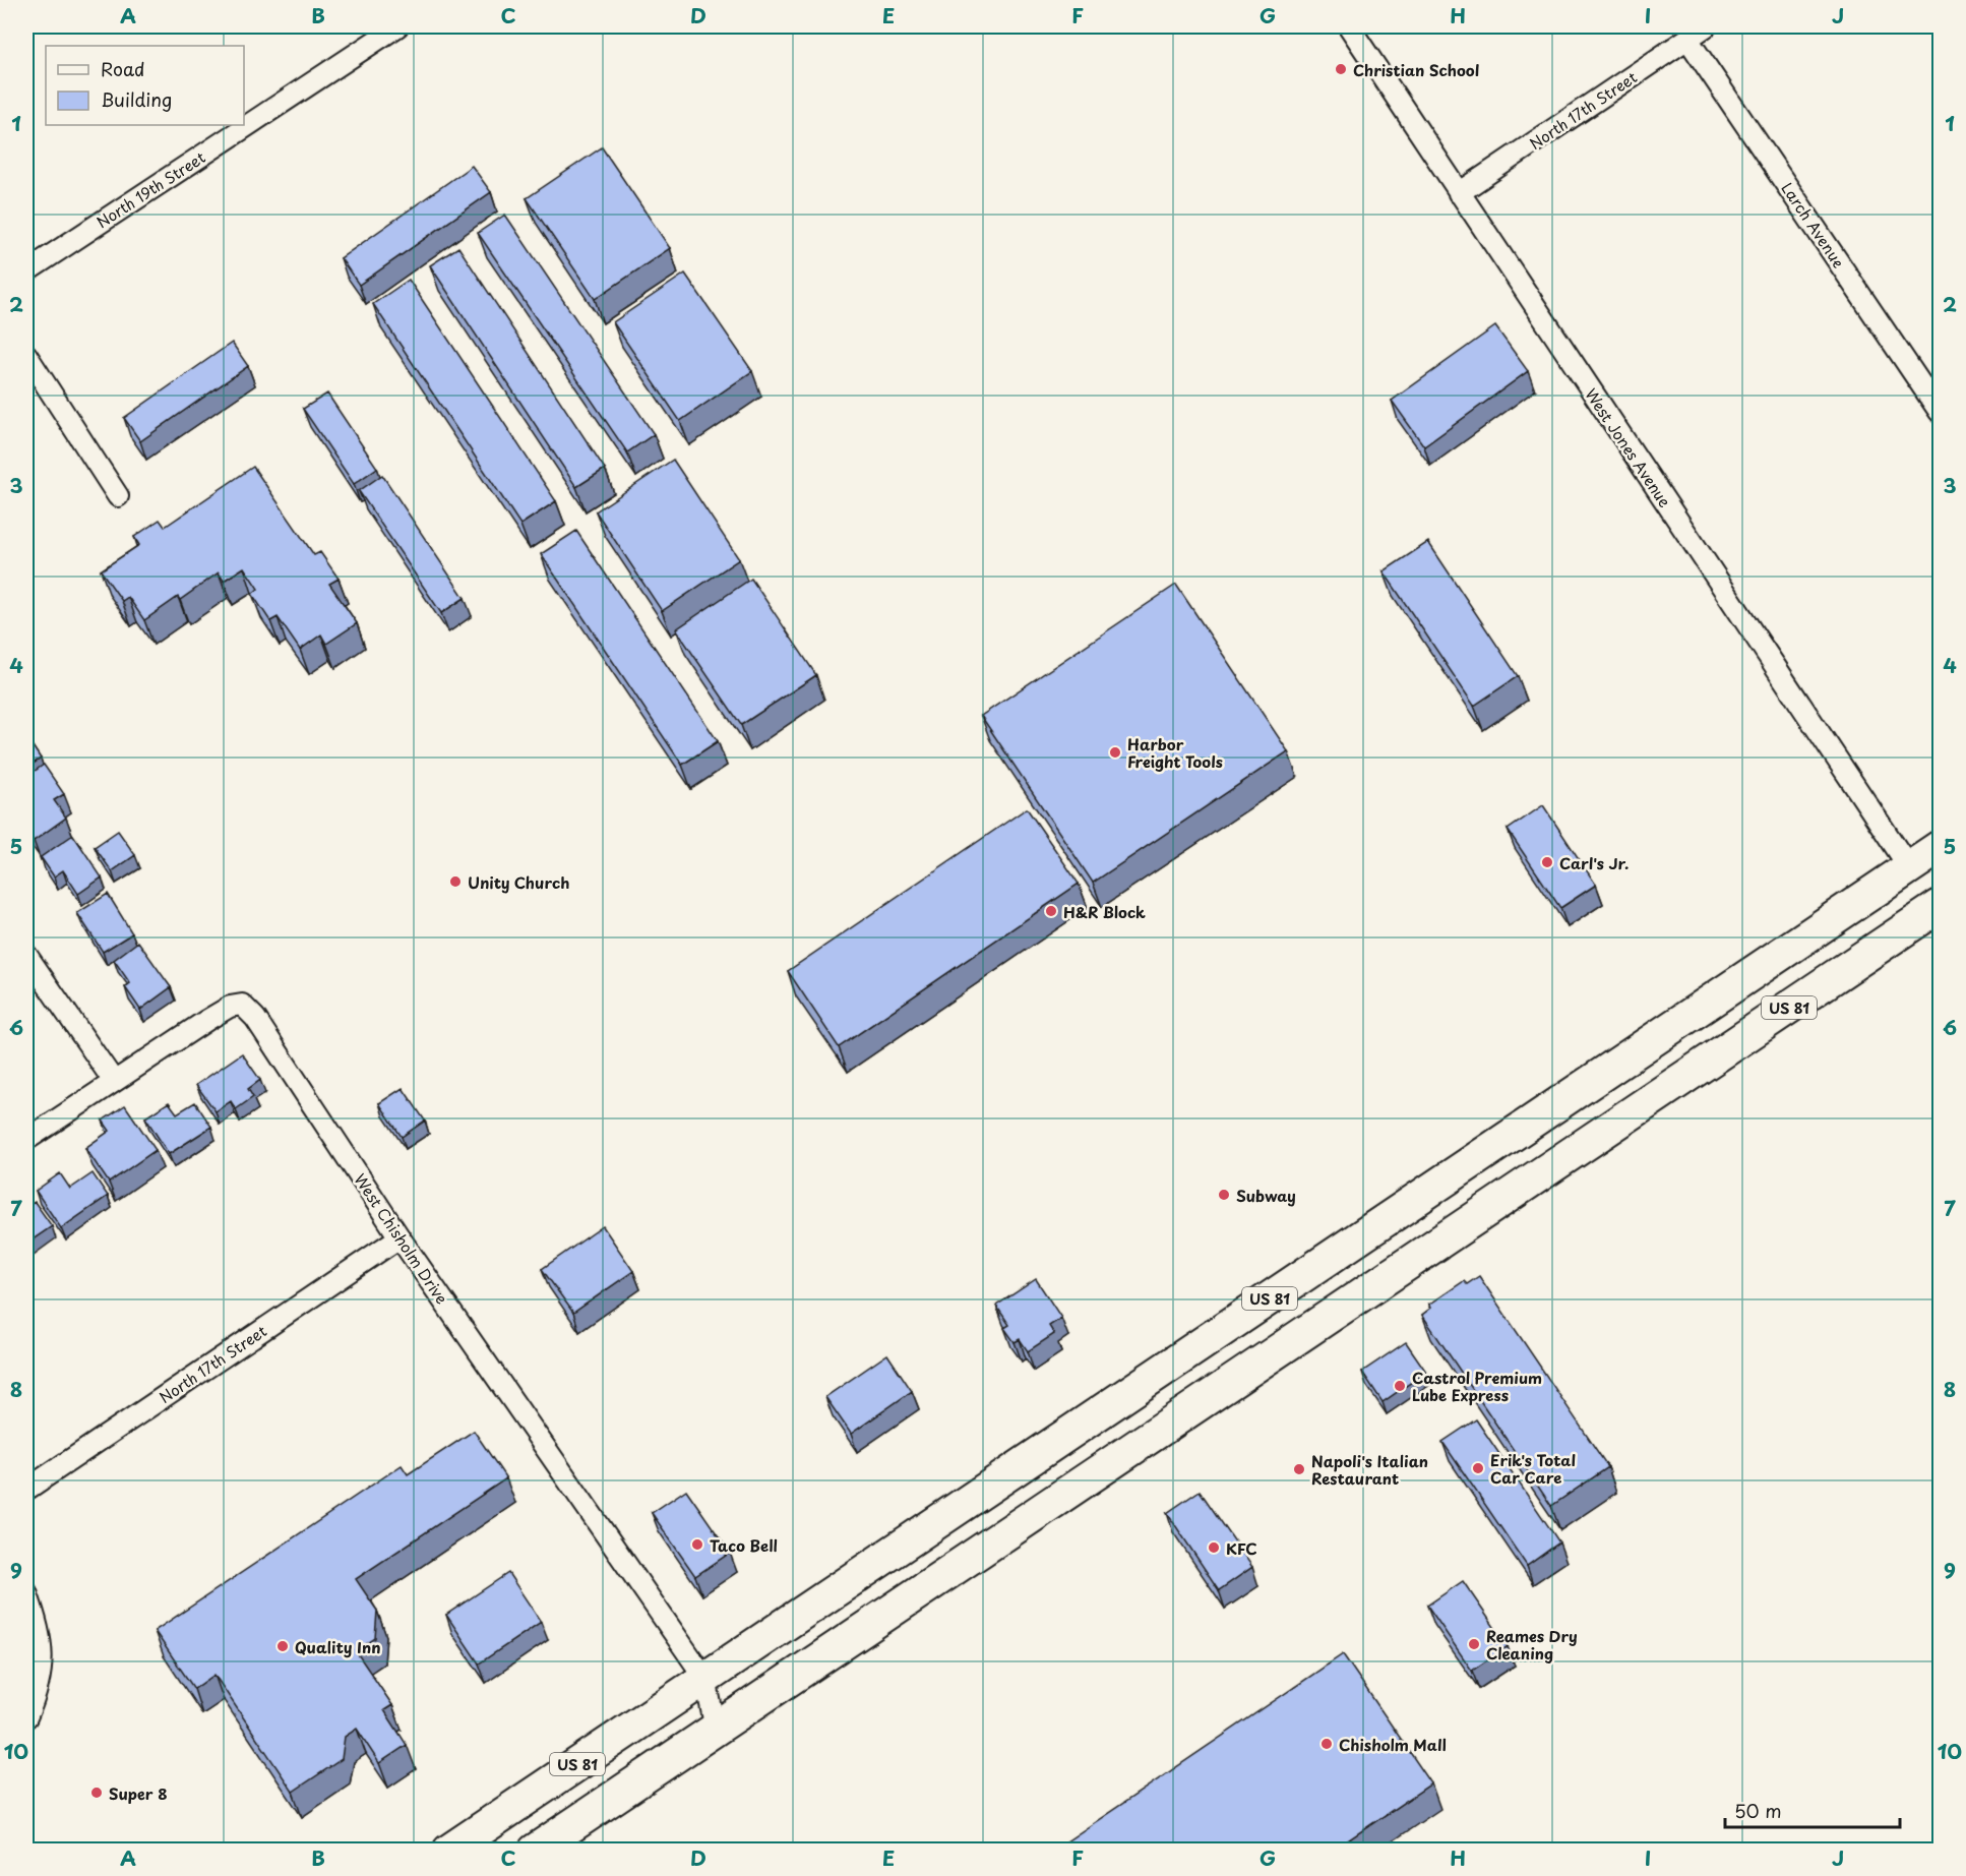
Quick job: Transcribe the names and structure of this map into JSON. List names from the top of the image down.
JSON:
{
  "streets": {
    "main road": ["US 81"],
    "street": [
      "North 17th Street",
      "North 19th Street",
      "Larch Avenue",
      "West Jones Avenue",
      "West Chisholm Drive"
    ]
  },
  "crossings": [
    ["North 17th Street", "Larch Avenue"],
    ["North 17th Street", "West Jones Avenue"],
    ["North 17th Street", "West Chisholm Drive"],
    ["West Jones Avenue", "US 81"],
    ["US 81", "West Chisholm Drive"]
  ],
  "places": [
    "Christian School",
    "Harbor Freight Tools",
    "Carl's Jr.",
    "Unity Church",
    "H&R Block",
    "Subway",
    "Castrol Premium Lube Express",
    "Erik's Total Car Care",
    "Napoli's Italian Restaurant",
    "Taco Bell",
    "KFC",
    "Reames Dry Cleaning",
    "Quality Inn",
    "Chisholm Mall",
    "Super 8"
  ],
  "legend": ["Road", "Building"],
  "scale_bar": "50 m",
  "grid": {
    "columns": [
      "A",
      "B",
      "C",
      "D",
      "E",
      "F",
      "G",
      "H",
      "I",
      "J"
    ],
    "rows": [
      "1",
      "2",
      "3",
      "4",
      "5",
      "6",
      "7",
      "8",
      "9",
      "10"
    ]
  }
}
